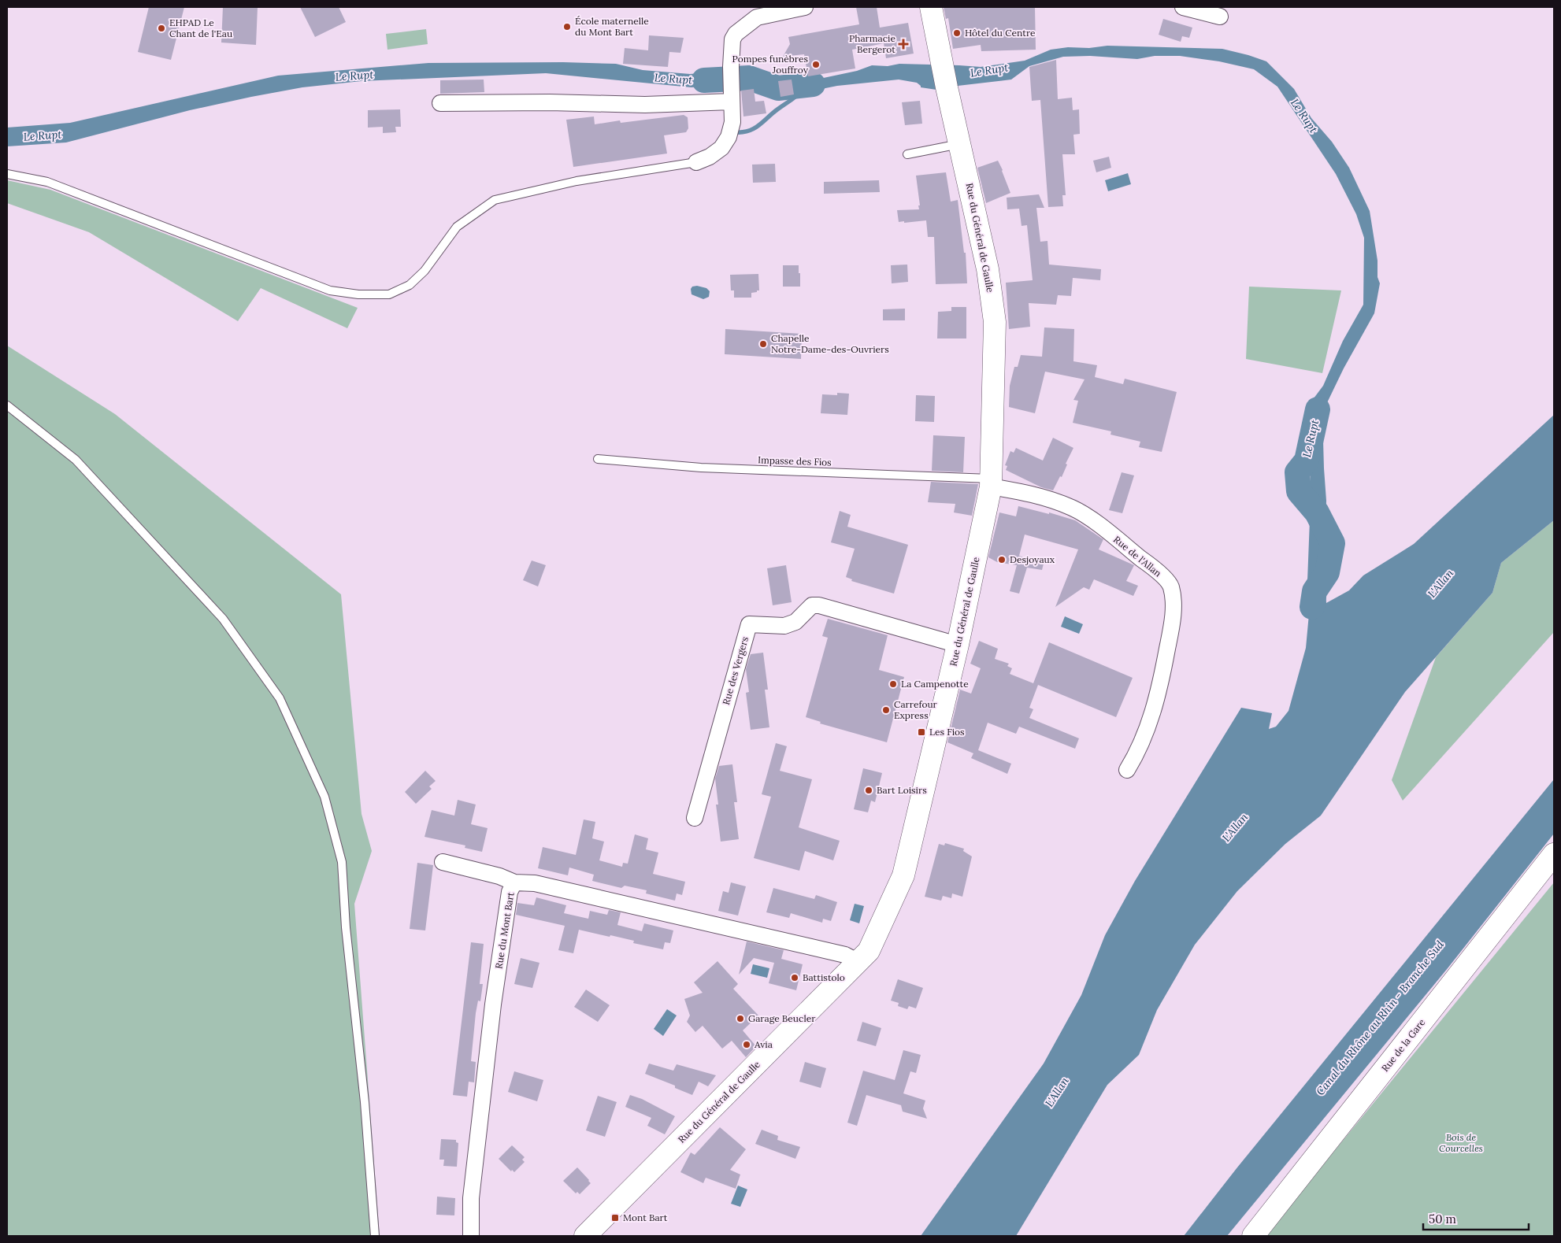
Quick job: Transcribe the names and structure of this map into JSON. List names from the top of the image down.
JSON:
{
  "streets": {
    "main road": ["Rue du Général de Gaulle", "Rue de la Gare"],
    "street": ["Rue de l'Allan", "Rue des Vergers", "Rue du Mont Bart"],
    "lane": ["Impasse des Fios"]
  },
  "crossings": [
    ["Rue du Général de Gaulle", "Impasse des Fios"],
    ["Rue du Général de Gaulle", "Rue de l'Allan"],
    ["Rue du Général de Gaulle", "Rue des Vergers"],
    ["Rue du Général de Gaulle", "Rue du Mont Bart"],
    ["Impasse des Fios", "Rue de l'Allan"]
  ],
  "water": ["Le Rupt", "L'Allan", "Canal du Rhône au Rhin - Branche Sud"],
  "parks": ["Bois de Courcelles"],
  "places": {
    "other": [
      "École maternelle du Mont Bart",
      "EHPAD Le Chant de l'Eau",
      "Hôtel du Centre",
      "Pompes funèbres Jouffroy",
      "Chapelle Notre-Dame-des-Ouvriers",
      "Desjoyaux",
      "La Campenotte",
      "Carrefour Express",
      "Bart Loisirs",
      "Battistolo",
      "Garage Beucler",
      "Avia"
    ],
    "health": ["Pharmacie Bergerot"],
    "transit": ["Les Fios", "Mont Bart"]
  },
  "scale_bar": "50 m"
}
